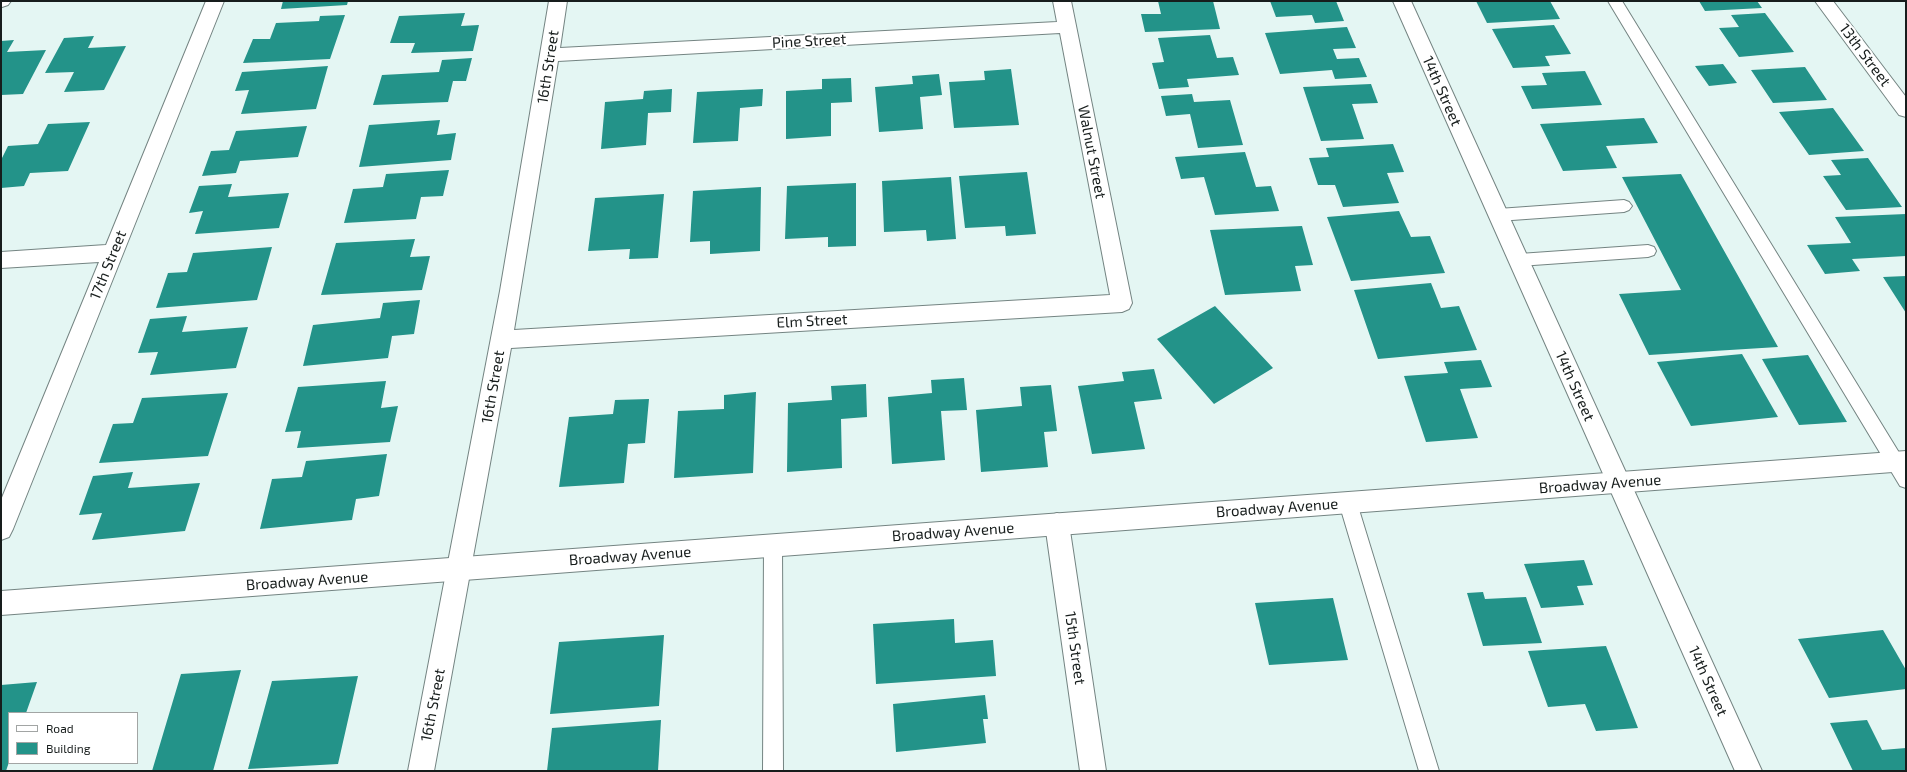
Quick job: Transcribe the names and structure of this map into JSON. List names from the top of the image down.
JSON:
{
  "streets": {
    "street": [
      "Pine Street",
      "13th Street",
      "16th Street",
      "14th Street",
      "Walnut Street",
      "17th Street",
      "Elm Street",
      "Broadway Avenue",
      "15th Street"
    ]
  },
  "crossings": [
    ["Pine Street", "16th Street"],
    ["Pine Street", "Walnut Street"],
    ["16th Street", "Elm Street"],
    ["16th Street", "Broadway Avenue"],
    ["14th Street", "Broadway Avenue"],
    ["Walnut Street", "Elm Street"],
    ["Broadway Avenue", "15th Street"]
  ],
  "legend": ["Road", "Building"]
}
